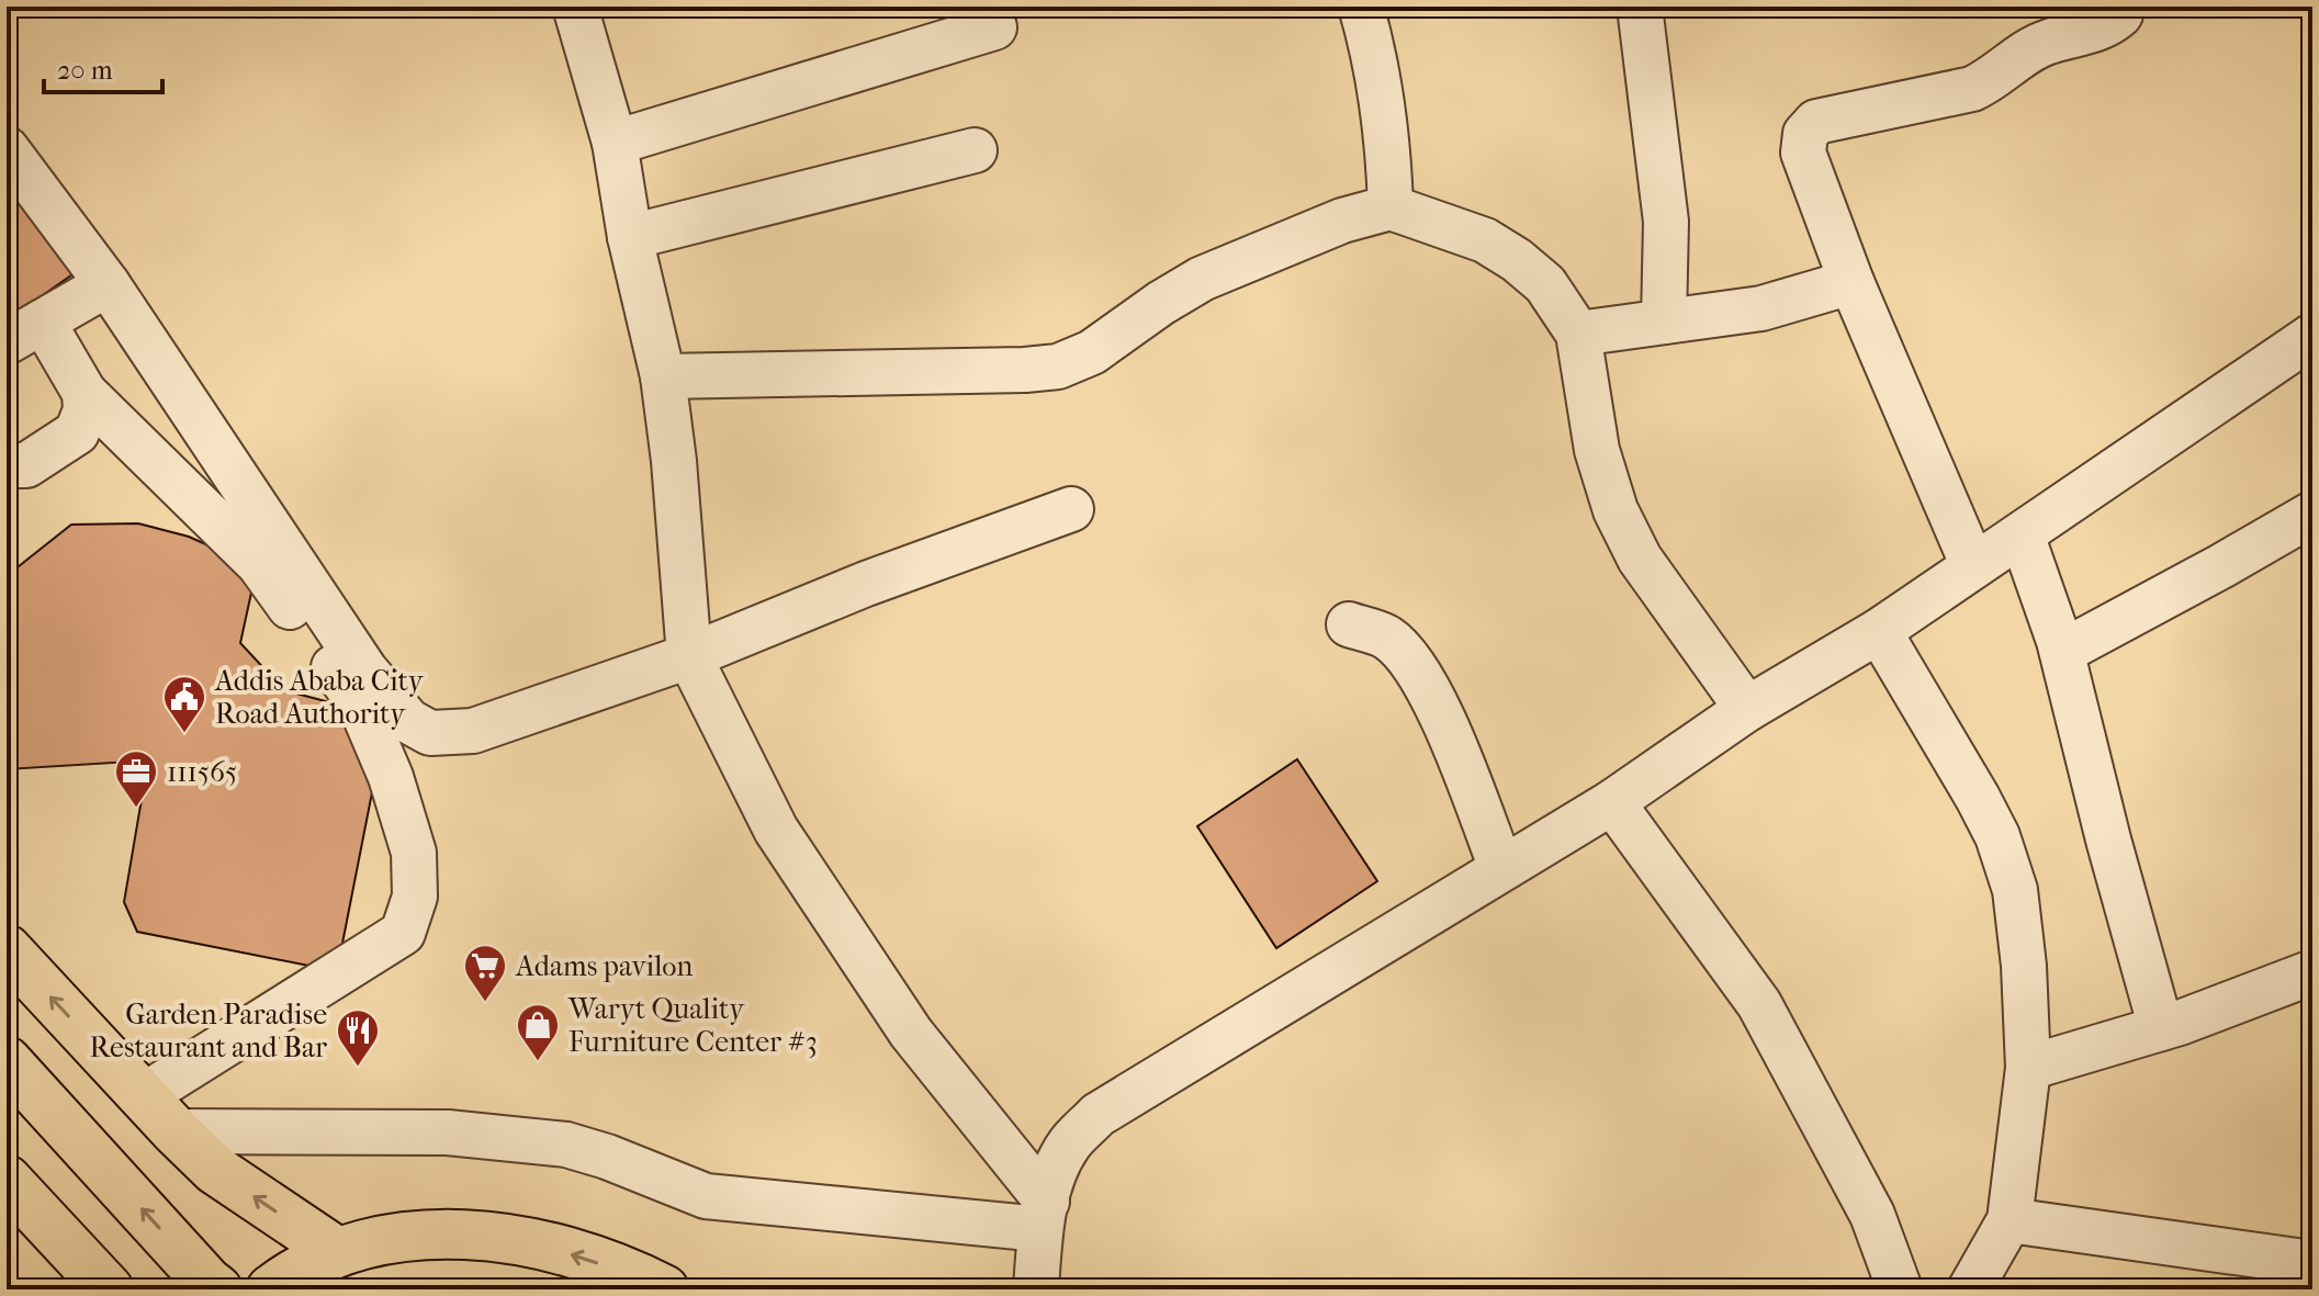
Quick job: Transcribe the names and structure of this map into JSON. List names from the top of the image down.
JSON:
{
  "places": {
    "public building": ["Addis Ababa City Road Authority"],
    "office": ["111565"],
    "supermarket": ["Adams pavilon"],
    "shop": ["Waryt Quality Furniture Center #3"],
    "restaurant": ["Garden Paradise Restaurant and Bar"]
  },
  "scale_bar": "20 m"
}
